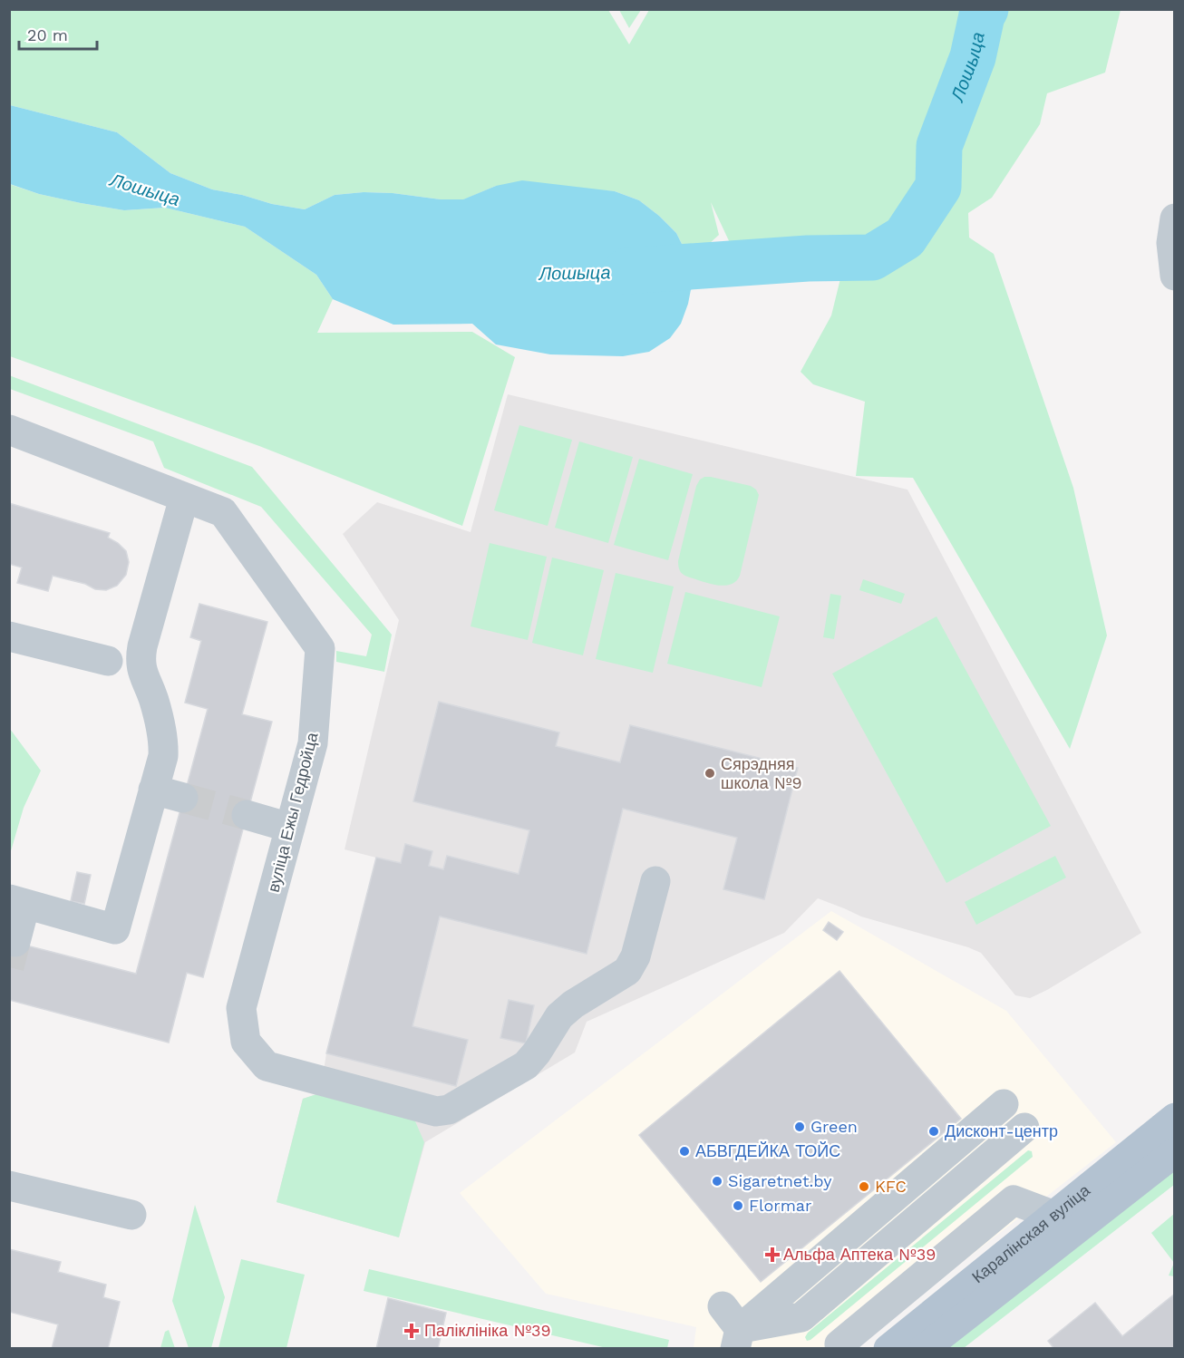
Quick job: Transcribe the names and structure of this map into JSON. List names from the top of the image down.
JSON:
{
  "streets": {
    "main road": ["Каралінская вуліца"],
    "street": ["вуліца Ежы Гедройца"]
  },
  "water": ["Лошыца"],
  "places": {
    "other": [
      "Сярэдняя школа №9",
      "Green",
      "Дисконт-центр",
      "АБВГДЕЙКА ТОЙС",
      "Sigaretnet.by",
      "KFC",
      "Flormar"
    ],
    "health": ["Альфа Аптека №39", "Паліклініка №39"]
  },
  "scale_bar": "20 m"
}
